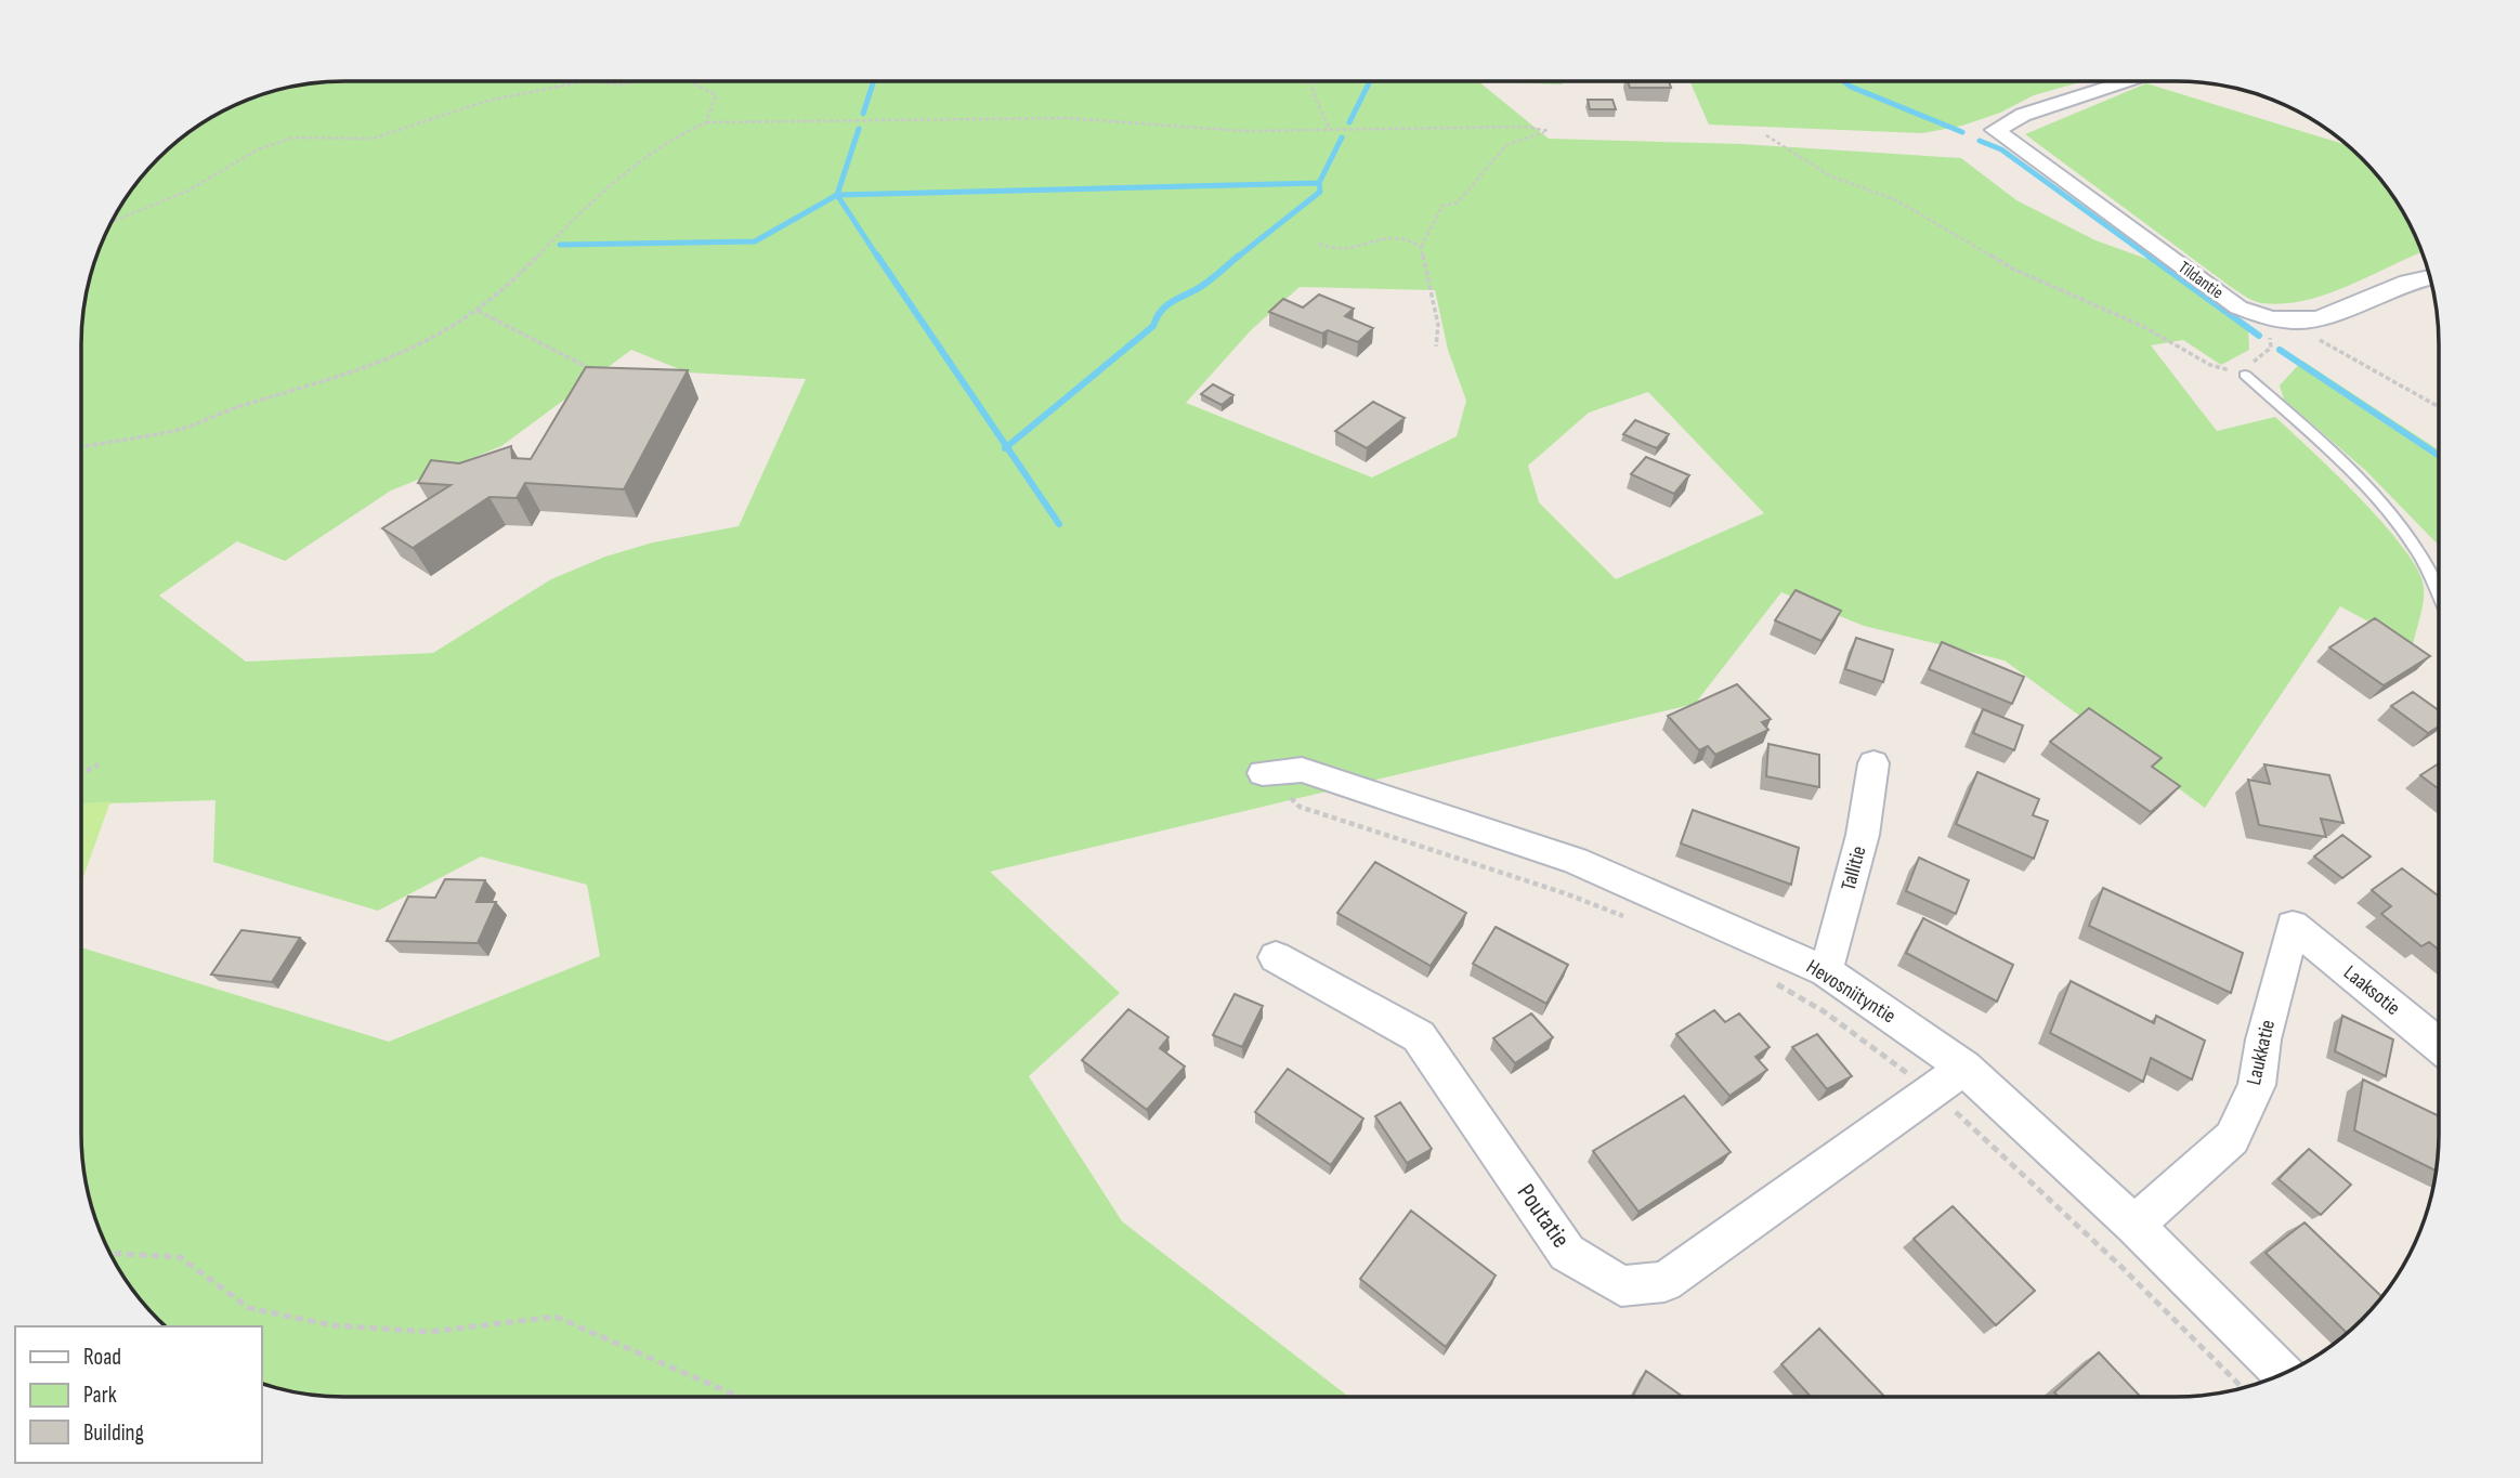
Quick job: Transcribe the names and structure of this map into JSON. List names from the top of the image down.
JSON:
{
  "streets": {
    "street": [
      "Tildantie",
      "Tallitie",
      "Laaksotie",
      "Hevosniityntie",
      "Laukkatie",
      "Poutatie"
    ]
  },
  "crossings": [
    ["Tallitie", "Hevosniityntie"],
    ["Laaksotie", "Laukkatie"],
    ["Hevosniityntie", "Laukkatie"],
    ["Hevosniityntie", "Poutatie"]
  ],
  "legend": ["Road", "Park", "Building"]
}
